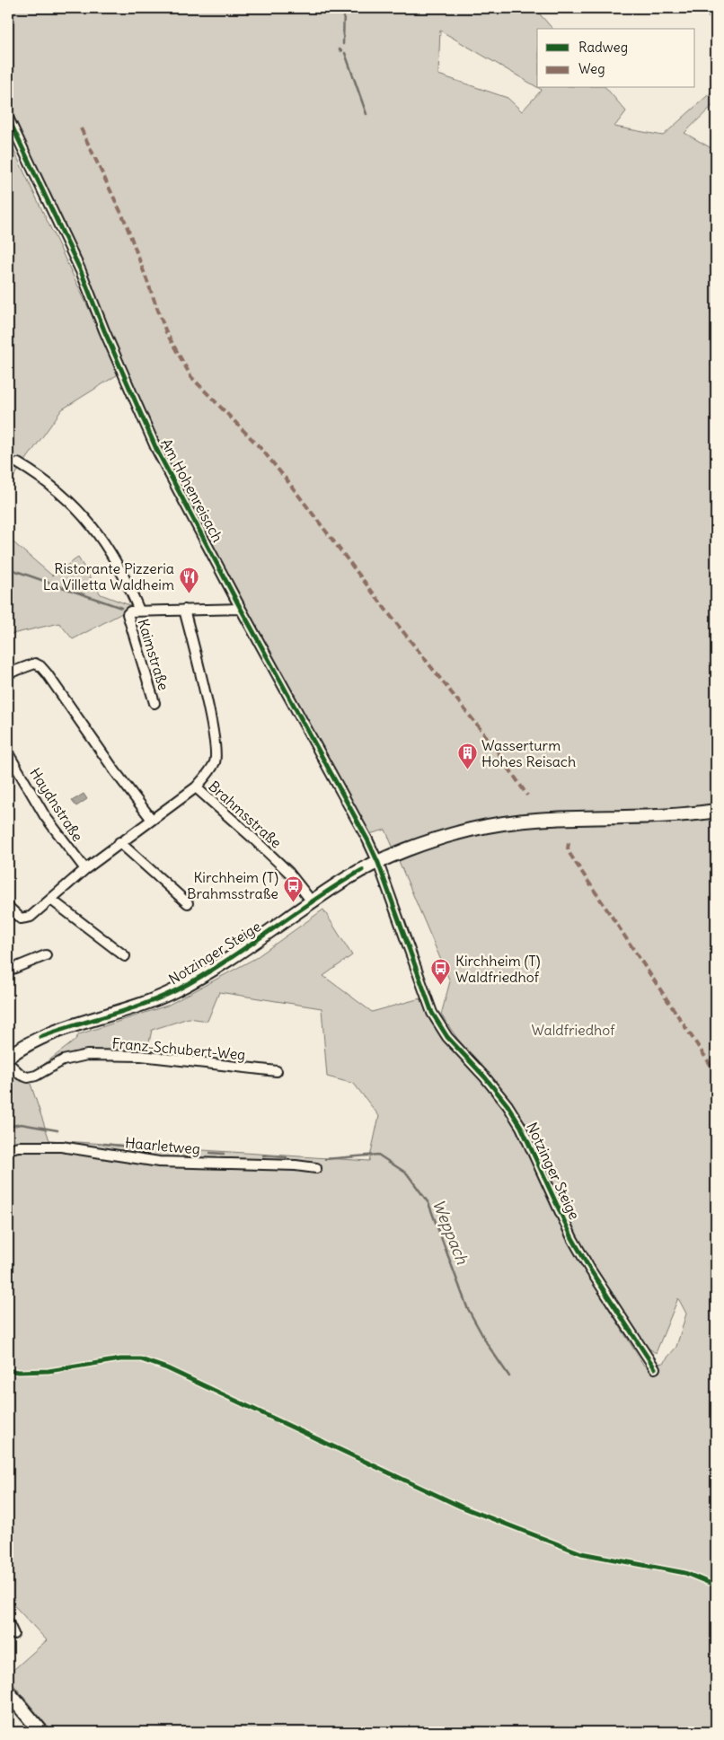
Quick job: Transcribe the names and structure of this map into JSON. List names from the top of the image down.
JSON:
{
  "streets": {
    "main road": ["Notzinger Steige"],
    "street": [
      "Am Hohenreisach",
      "Kaimstraße",
      "Haydnstraße",
      "Brahmsstraße",
      "Franz-Schubert-Weg",
      "Haarletweg"
    ]
  },
  "crossings": [
    ["Am Hohenreisach", "Notzinger Steige"],
    ["Brahmsstraße", "Notzinger Steige"]
  ],
  "water": ["Weppach"],
  "parks": ["Waldfriedhof"],
  "places": {
    "restaurant": ["Ristorante Pizzeria La Villetta Waldheim"],
    "building": ["Wasserturm Hohes Reisach"],
    "bus stop": ["Kirchheim (T) Brahmsstraße", "Kirchheim (T) Waldfriedhof"]
  },
  "legend": ["Radweg", "Weg"]
}
